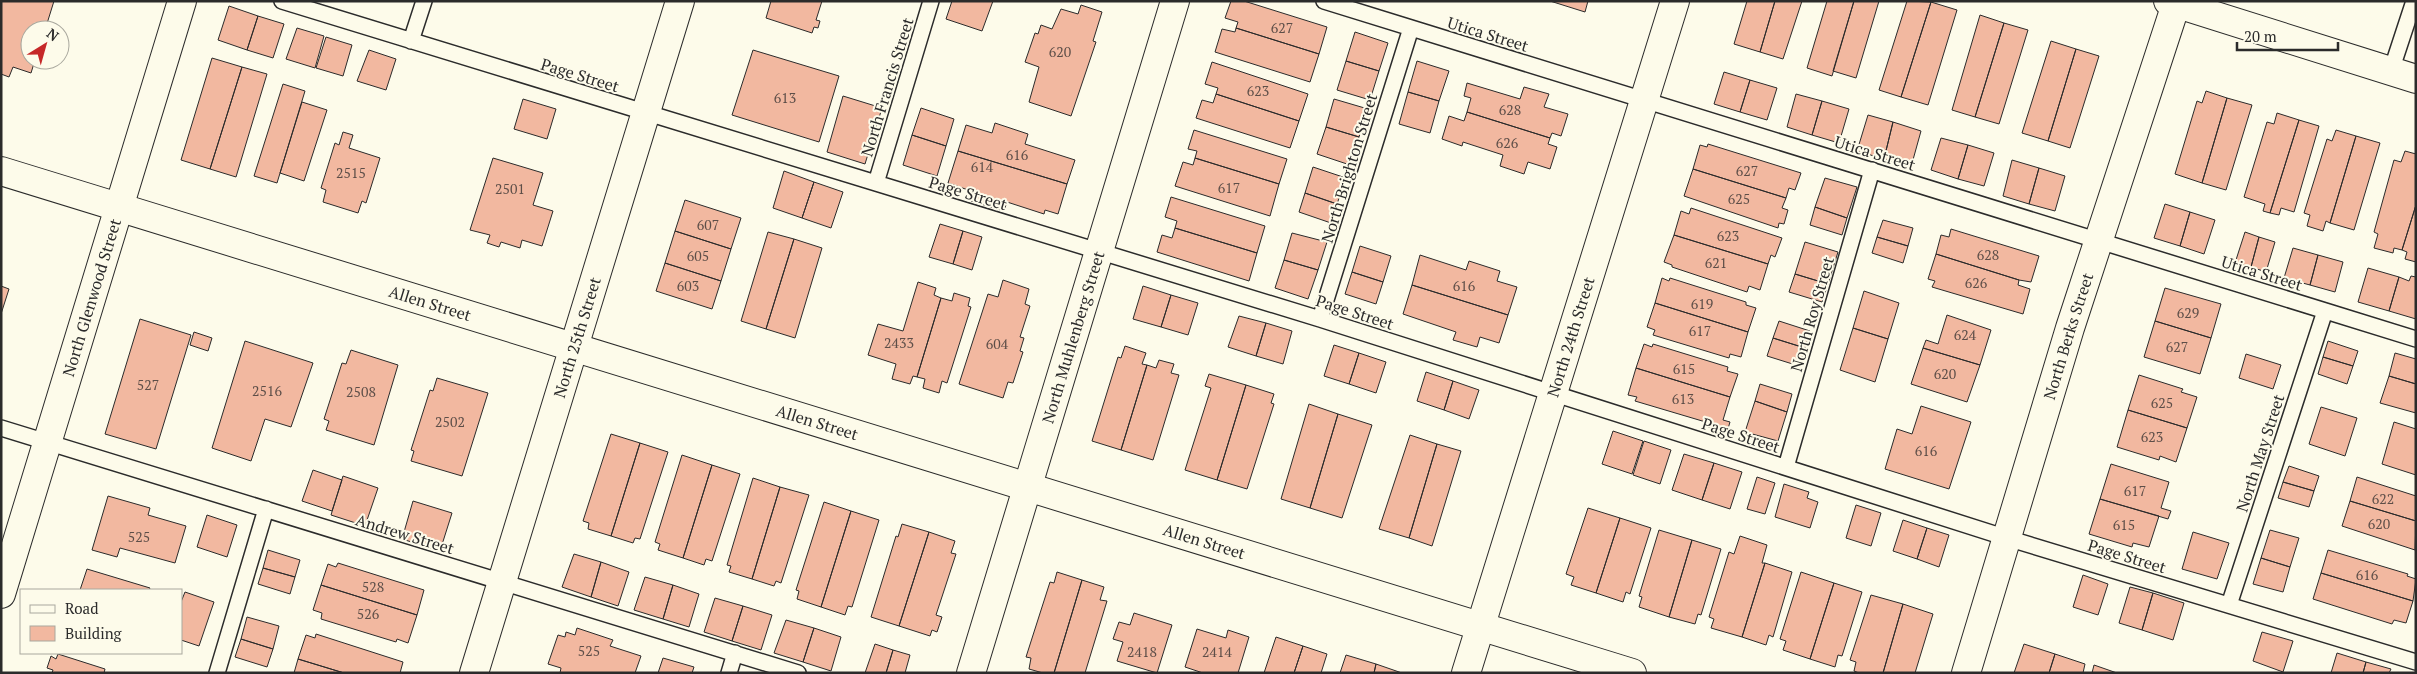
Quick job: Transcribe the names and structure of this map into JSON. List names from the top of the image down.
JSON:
{
  "streets": {
    "street": [
      "North Glenwood Street",
      "Allen Street",
      "North Berks Street",
      "North 25th Street",
      "North Muhlenberg Street",
      "North 24th Street"
    ],
    "lane": [
      "Utica Street",
      "Page Street",
      "North Francis Street",
      "North Brighton Street",
      "North Roy Street",
      "North May Street",
      "Andrew Street"
    ]
  },
  "crossings": [
    ["Utica Street", "North Brighton Street"],
    ["Utica Street", "North Roy Street"],
    ["Utica Street", "North Berks Street"],
    ["Utica Street", "North 24th Street"],
    ["Utica Street", "North May Street"],
    ["Page Street", "North Francis Street"],
    ["Page Street", "North Brighton Street"],
    ["Page Street", "North Roy Street"],
    ["Page Street", "North Berks Street"],
    ["Page Street", "North 25th Street"],
    ["Page Street", "North Muhlenberg Street"],
    ["Page Street", "North 24th Street"],
    ["Page Street", "North May Street"],
    ["North Glenwood Street", "Allen Street"],
    ["North Glenwood Street", "Andrew Street"],
    ["Allen Street", "North 25th Street"],
    ["Allen Street", "North Muhlenberg Street"],
    ["Allen Street", "North 24th Street"],
    ["North 25th Street", "Andrew Street"]
  ],
  "house_numbers": [
    "627",
    "620",
    "623",
    "613",
    "628",
    "626",
    "616",
    "614",
    "627",
    "2515",
    "617",
    "2501",
    "625",
    "607",
    "623",
    "628",
    "605",
    "621",
    "626",
    "603",
    "616",
    "619",
    "629",
    "617",
    "624",
    "2433",
    "604",
    "627",
    "615",
    "620",
    "527",
    "2516",
    "2508",
    "613",
    "625",
    "2502",
    "623",
    "616",
    "617",
    "622",
    "620",
    "615",
    "525",
    "616",
    "528",
    "526",
    "525",
    "2418",
    "2414"
  ],
  "legend": ["Road", "Building"],
  "scale_bar": "20 m",
  "north": "top right"
}
